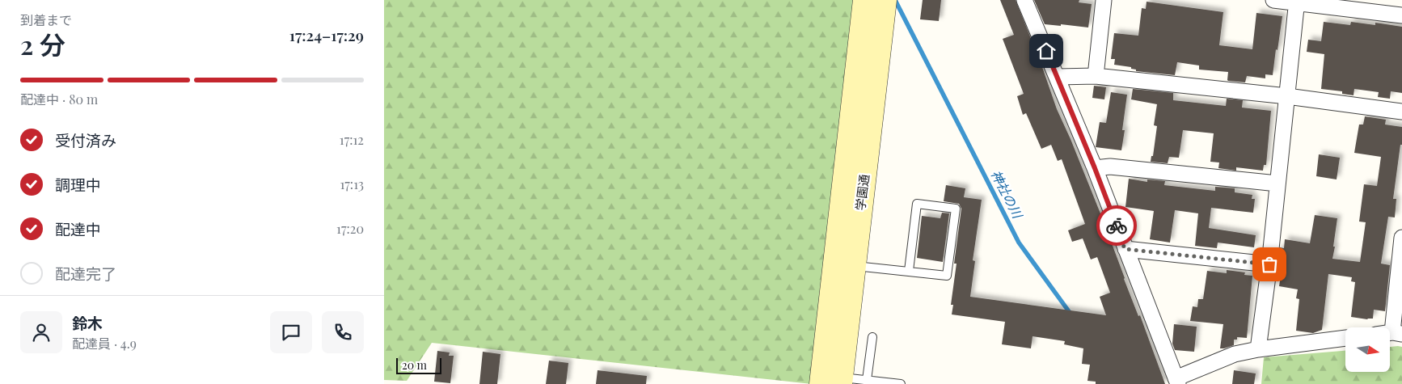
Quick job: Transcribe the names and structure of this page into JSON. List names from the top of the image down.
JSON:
{
  "streets": {
    "street": ["学園通"]
  },
  "water": ["神社の川"],
  "scale_bar": "20 m",
  "north": "right",
  "page": {
    "heading": ["2 分", "到着まで", "17:24–17:29"],
    "panel": ["鈴木", "配達員 · 4.9"],
    "bar": "配達中 · 80 m",
    "list": [
      ["受付済み", "17:12"],
      ["調理中", "17:13"],
      ["配達中", "17:20"],
      "配達完了"
    ],
    "scale": "20 m"
  }
}
